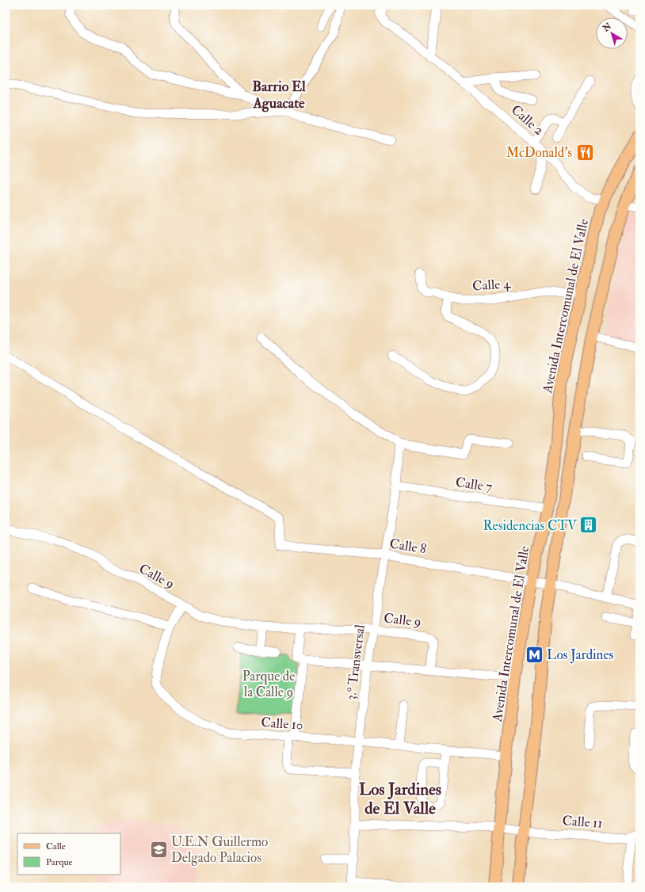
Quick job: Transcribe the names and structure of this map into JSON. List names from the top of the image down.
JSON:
{
  "streets": {
    "main road": ["Avenida Intercomunal de El Valle"],
    "street": [
      "Calle 2",
      "Calle 4",
      "Calle 7",
      "Calle 8",
      "Calle 9",
      "3.° Transversal",
      "Calle 10",
      "Calle 11"
    ]
  },
  "crossings": [
    ["Calle 2", "Avenida Intercomunal de El Valle"],
    ["Calle 4", "Avenida Intercomunal de El Valle"],
    ["Avenida Intercomunal de El Valle", "Calle 7"],
    ["Avenida Intercomunal de El Valle", "Calle 8"],
    ["Avenida Intercomunal de El Valle", "Calle 10"],
    ["Avenida Intercomunal de El Valle", "Calle 11"],
    ["Calle 7", "3.° Transversal"],
    ["Calle 8", "3.° Transversal"],
    ["Calle 9", "3.° Transversal"],
    ["Calle 9", "Calle 10"],
    ["3.° Transversal", "Calle 10"]
  ],
  "districts": ["Barrio El Aguacate", "Los Jardines de El Valle"],
  "parks": ["Parque de la Calle 9"],
  "places": {
    "restaurant": ["McDonald's"],
    "building": ["Residencias CTV"],
    "metro station": ["Los Jardines"],
    "school or university": ["U.E.N Guillermo Delgado Palacios"]
  },
  "legend": ["Calle", "Parque"],
  "north": "top left"
}
